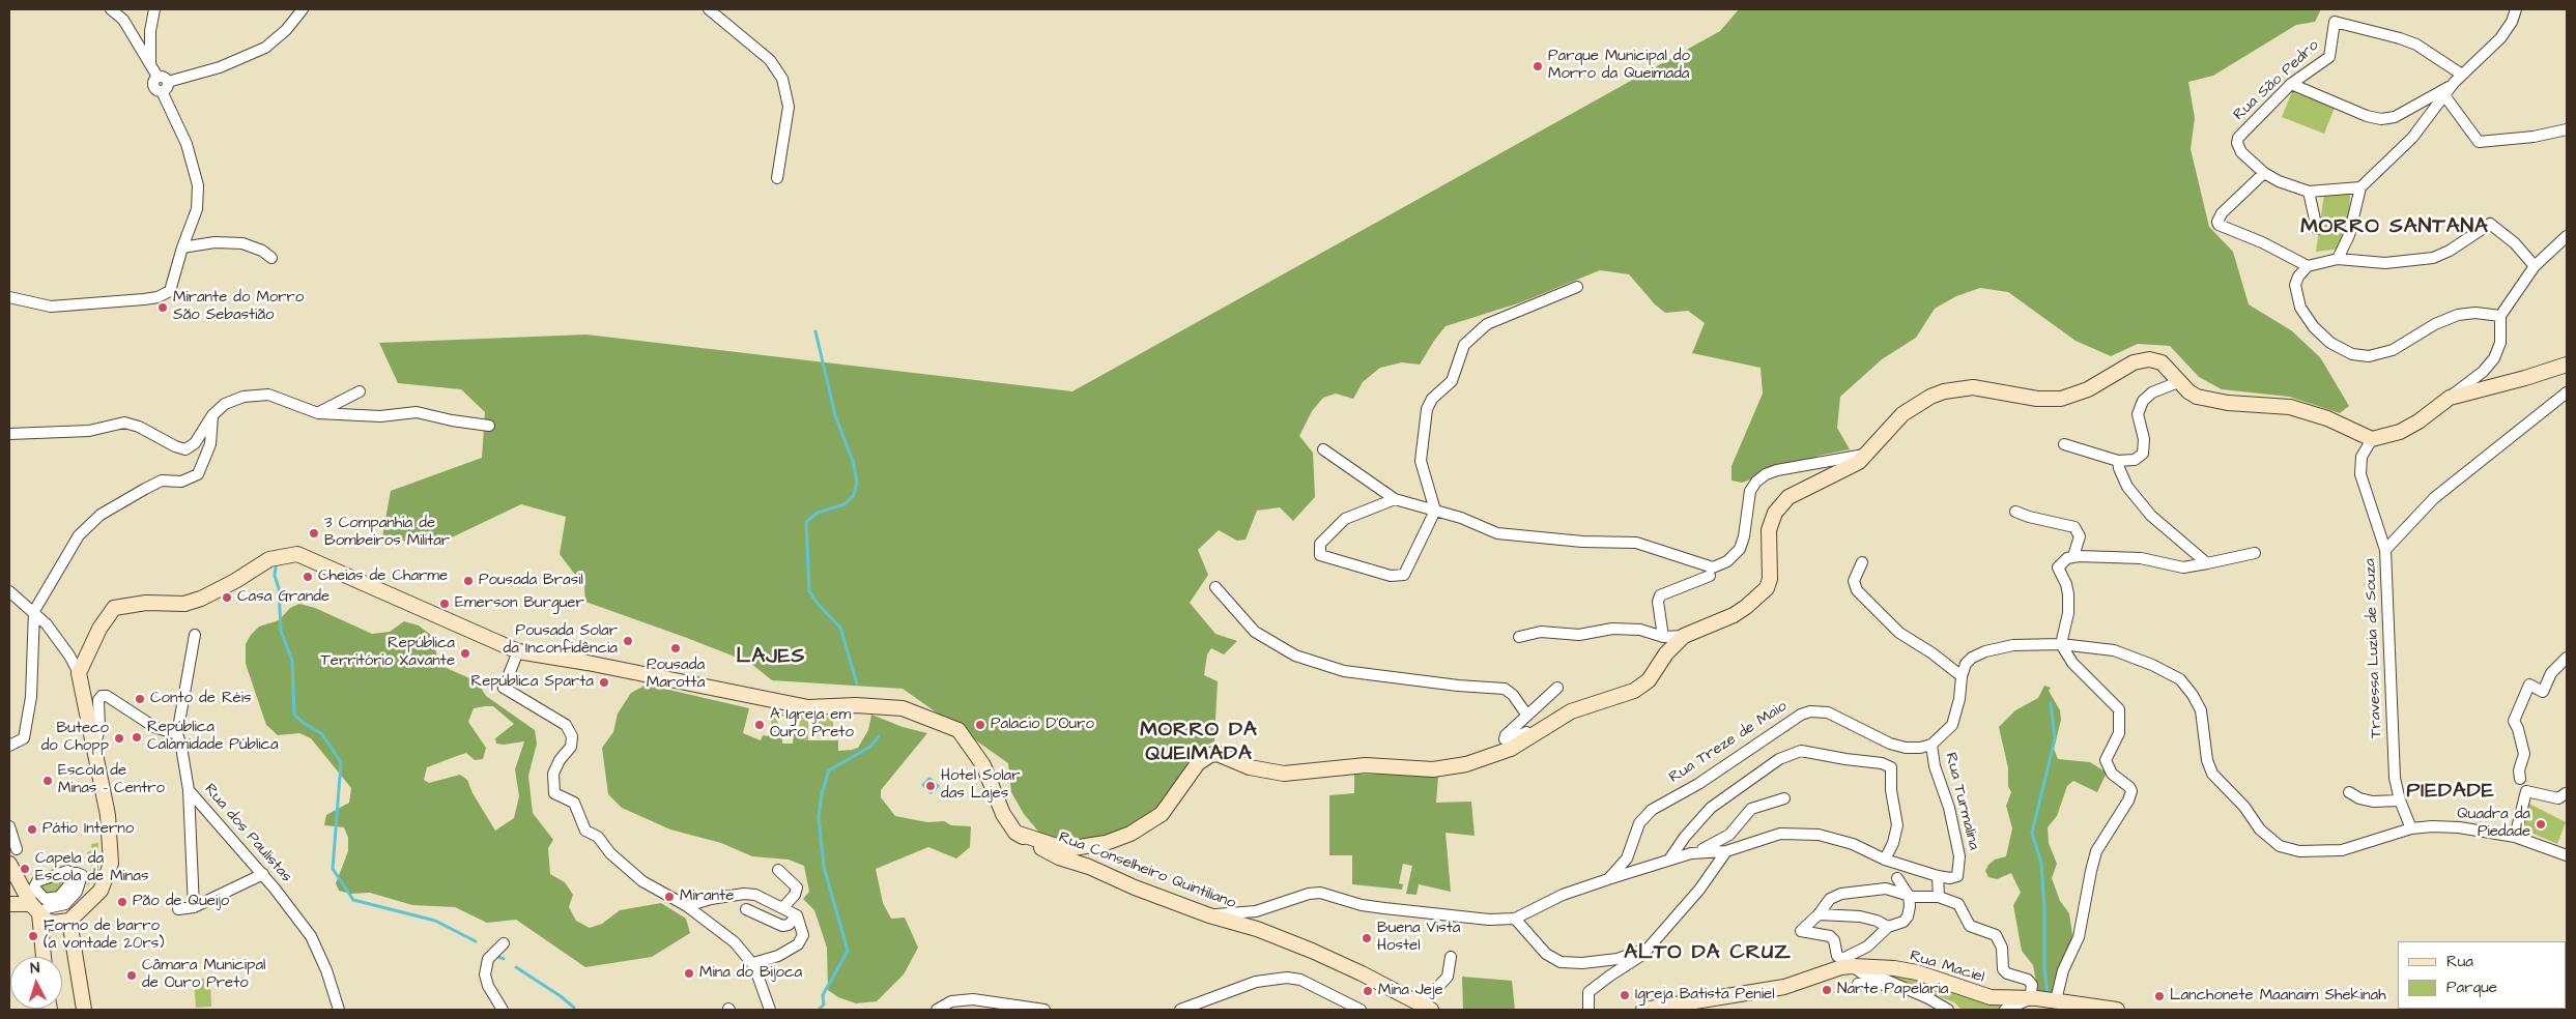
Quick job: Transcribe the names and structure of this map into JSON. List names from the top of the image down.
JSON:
{
  "streets": {
    "main road": ["Rua Conselheiro Quintiliano", "Rua Maciel"],
    "street": [
      "Rua São Pedro",
      "Travessa Luzia de Souza",
      "Rua Treze de Maio",
      "Rua Turmalina",
      "Rua dos Paulistas"
    ]
  },
  "crossings": [
    ["Rua Treze de Maio", "Rua Turmalina"],
    ["Rua Treze de Maio", "Rua Conselheiro Quintiliano"]
  ],
  "districts": [
    "MORRO SANTANA",
    "LAJES",
    "MORRO DA QUEIMADA",
    "PIEDADE",
    "ALTO DA CRUZ"
  ],
  "places": [
    "Parque Municipal do Morro da Queimada",
    "Mirante do Morro São Sebastião",
    "3 Companhia de Bombeiros Militar",
    "Cheias de Charme",
    "Pousada Brasil",
    "Casa Grande",
    "Emerson Burguer",
    "Pousada Solar da Inconfidência",
    "Pousada Marotta",
    "República Território Xavante",
    "República Sparta",
    "Conto de Réis",
    "A Igreja em Ouro Preto",
    "Palacio D'Ouro",
    "República Calamidade Pública",
    "Buteco do Chopp",
    "Escola de Minas - Centro",
    "Hotel Solar das Lajes",
    "Quadra da Piedade",
    "Pátio Interno",
    "Capela da Escola de Minas",
    "Mirante",
    "Pão de Queijo",
    "Forno de barro (a vontade 20rs)",
    "Buena Vista Hostel",
    "Mina do Bijoca",
    "Câmara Municipal de Ouro Preto",
    "Narte Papelaria",
    "Mina Jeje",
    "Igreja Batista Peniel",
    "Lanchonete Maanaim Shekinah"
  ],
  "legend": ["Rua", "Parque"],
  "north": "top"
}
